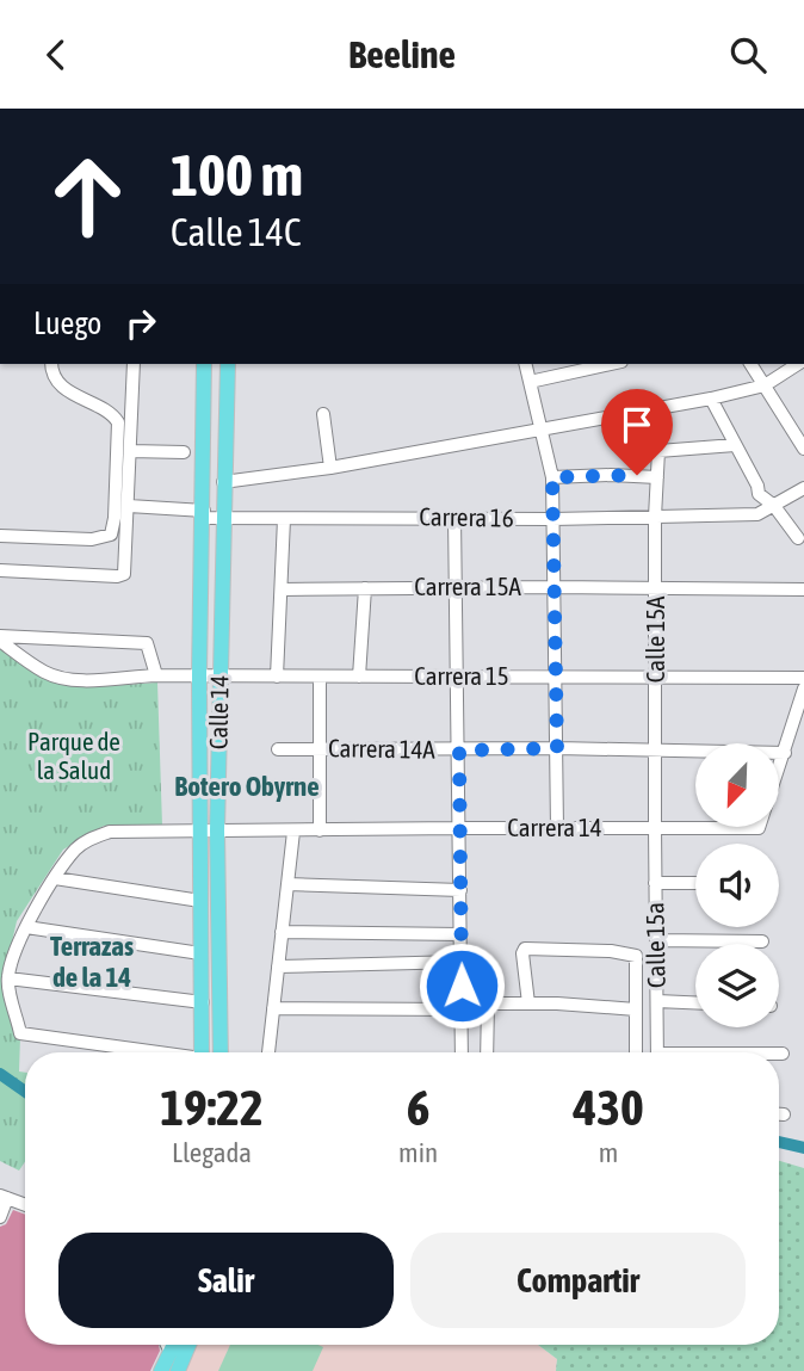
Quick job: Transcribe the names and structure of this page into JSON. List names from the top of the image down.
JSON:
{
  "streets": {
    "main road": ["Calle 14"],
    "street": [
      "Carrera 16",
      "Carrera 15A",
      "Calle 15A",
      "Carrera 15",
      "Carrera 14A",
      "Carrera 14",
      "Calle 15a"
    ]
  },
  "crossings": [
    ["Carrera 16", "Calle 15A"],
    ["Carrera 16", "Calle 14"],
    ["Carrera 15A", "Calle 15A"],
    ["Calle 15A", "Carrera 15"],
    ["Calle 15A", "Carrera 14A"],
    ["Calle 15A", "Carrera 14"],
    ["Calle 15A", "Calle 15a"],
    ["Carrera 15", "Calle 14"],
    ["Calle 14", "Carrera 14"],
    ["Carrera 14A", "Carrera 14"],
    ["Carrera 14", "Calle 15a"]
  ],
  "districts": ["Botero Obyrne", "Terrazas de la 14"],
  "parks": ["Parque de la Salud"],
  "north": "bottom left",
  "page": {
    "header": "Beeline",
    "turn": ["100 m", "Calle 14C"],
    "then": "Luego",
    "eta": [
      "19:22",
      "Llegada",
      "6",
      "min",
      "430",
      "m"
    ],
    "buttons": ["Salir", "Compartir"]
  }
}
